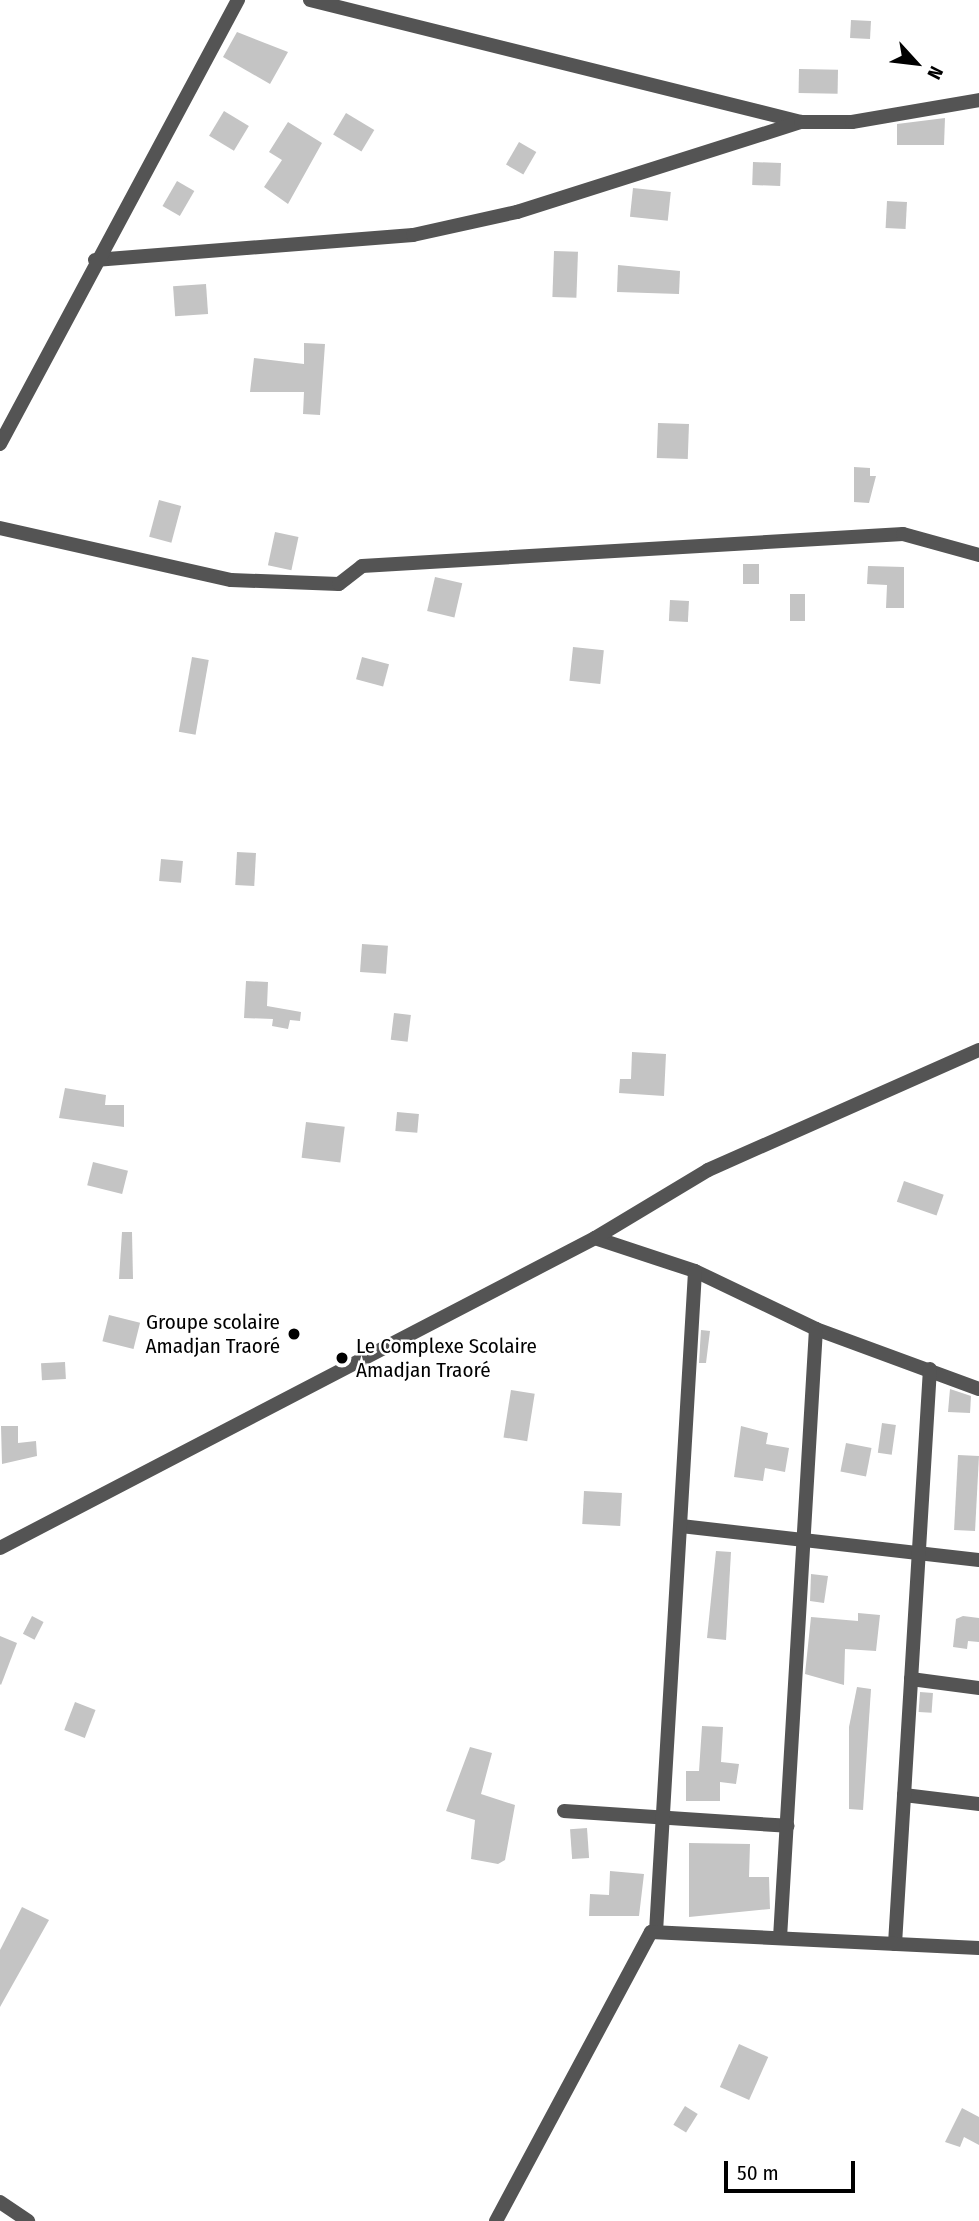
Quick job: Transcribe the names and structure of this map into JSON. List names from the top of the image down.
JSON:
{
  "places": ["Groupe scolaire Amadjan Traoré", "Le Complexe Scolaire Amadjan Traoré"],
  "scale_bar": "50 m",
  "north": "bottom right"
}
